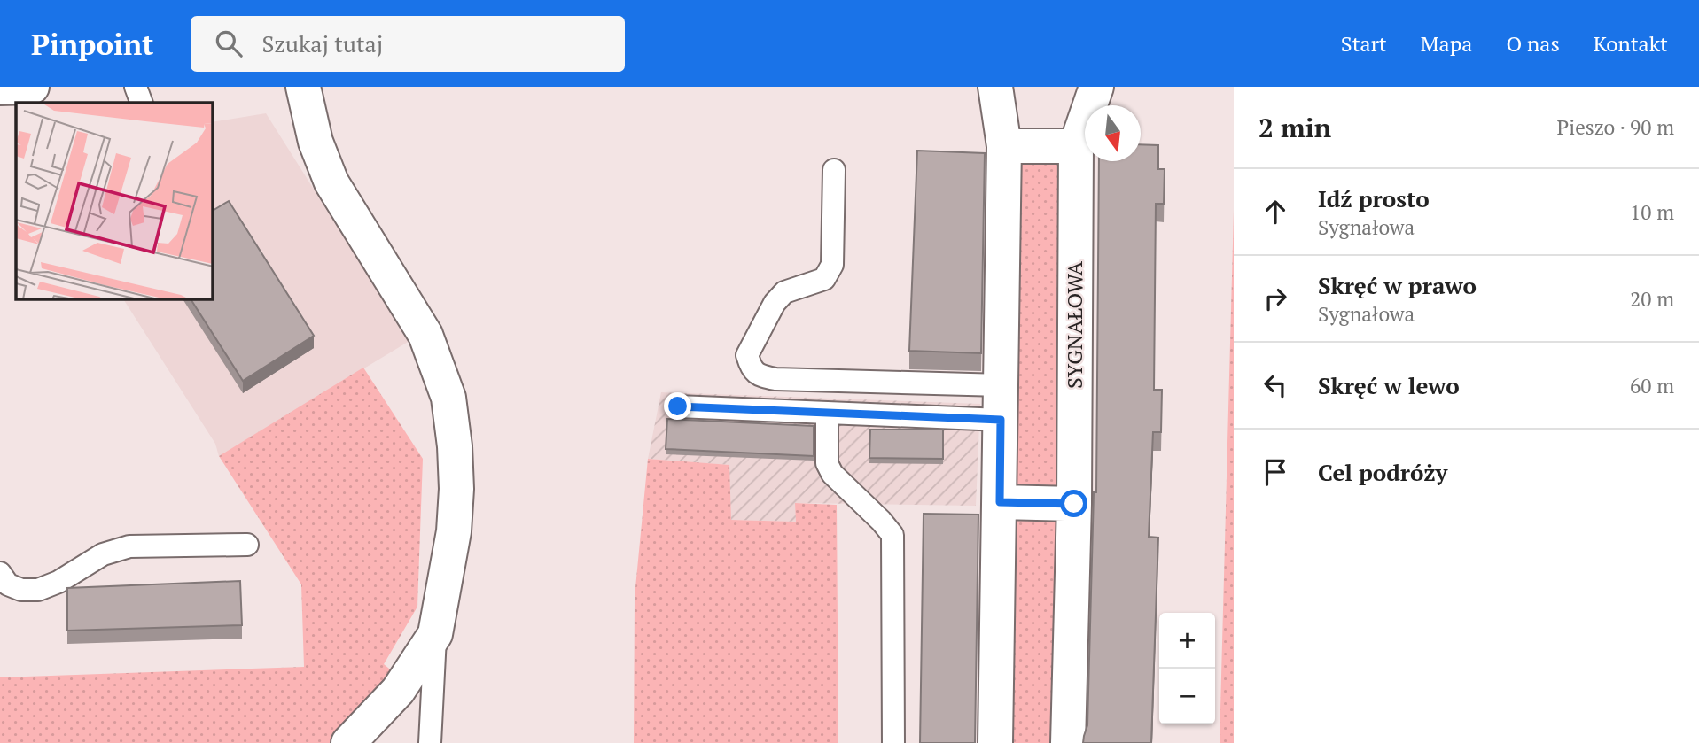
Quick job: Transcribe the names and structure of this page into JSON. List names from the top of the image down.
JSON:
{
  "streets": {
    "street": ["SYGNAŁOWA"]
  },
  "north": "bottom",
  "page": {
    "header": "Pinpoint",
    "search": "Szukaj tutaj",
    "nav": [
      "Start",
      "Mapa",
      "O nas",
      "Kontakt"
    ],
    "heading": ["2 min", "Pieszo · 90 m"],
    "list": [
      ["Idź prosto", "Sygnałowa", "10 m"],
      ["Skręć w prawo", "Sygnałowa", "20 m"],
      ["Skręć w lewo", "60 m"],
      "Cel podróży"
    ],
    "map_buttons": ["+", "−"]
  }
}
